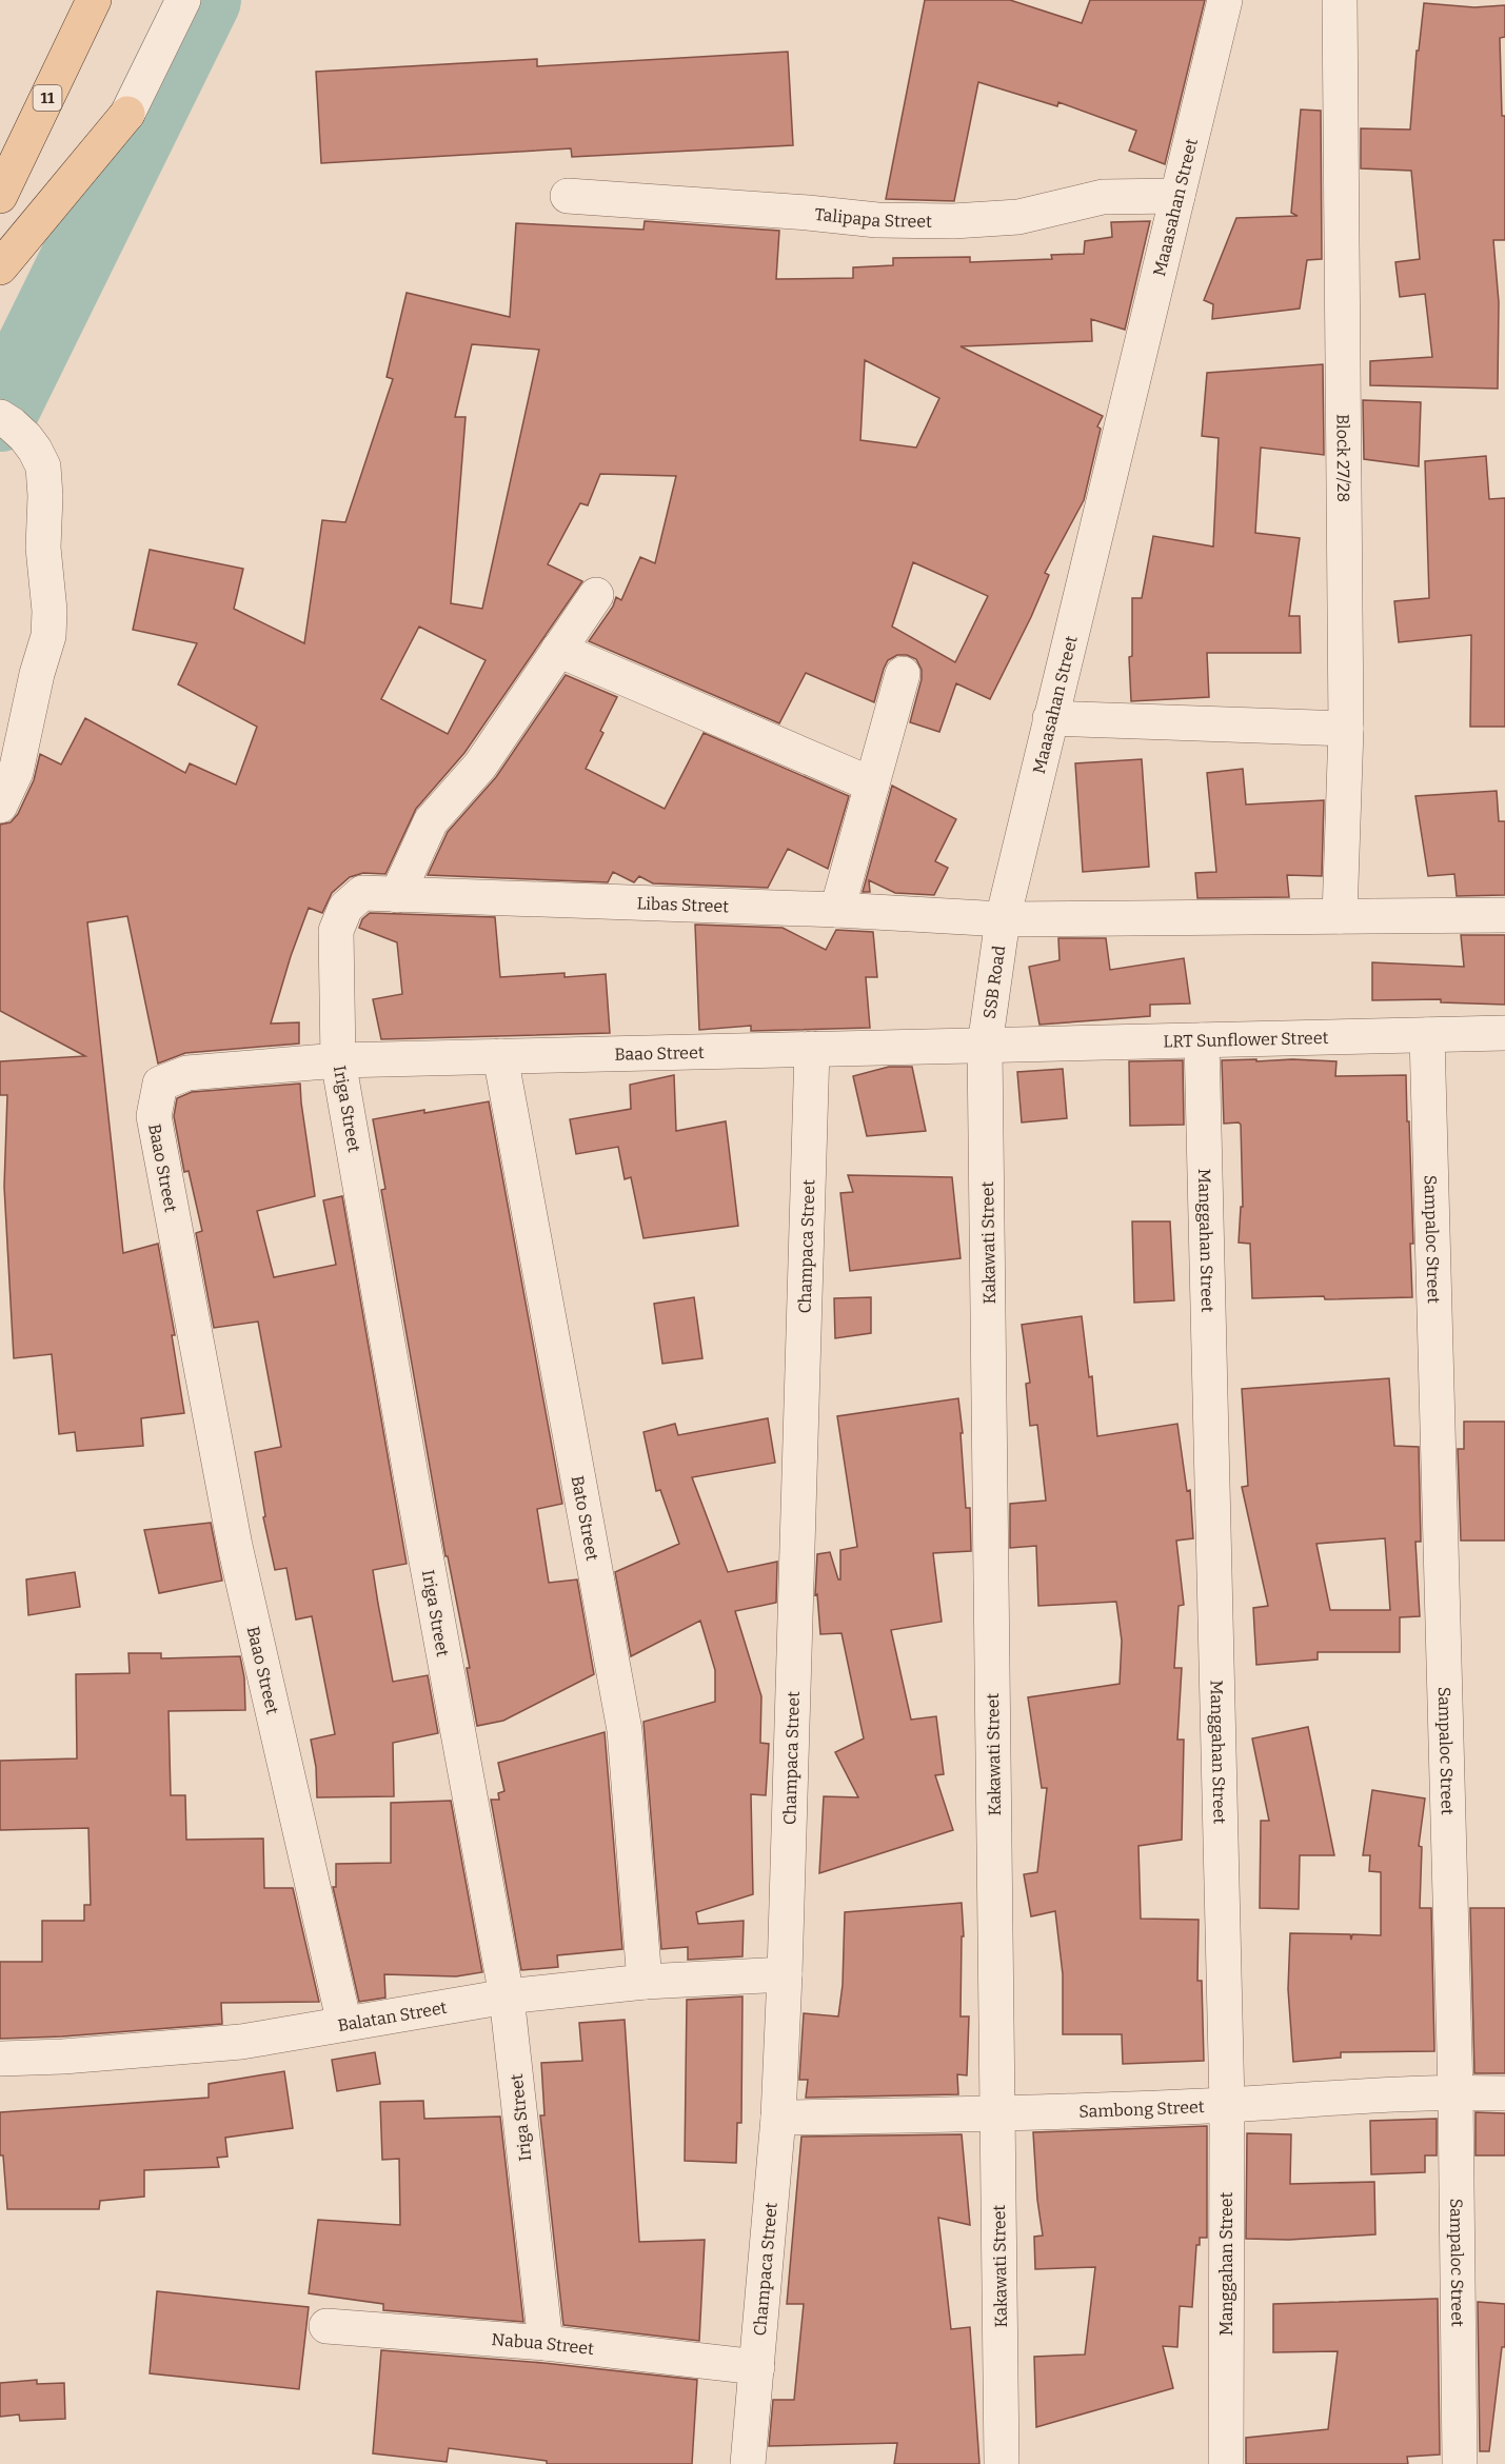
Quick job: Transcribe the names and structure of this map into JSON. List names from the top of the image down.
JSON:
{
  "streets": {
    "main road": ["11"],
    "street": [
      "Maaasahan Street",
      "Talipapa Street",
      "Block 27/28",
      "Libas Street",
      "SSB Road",
      "LRT Sunflower Street",
      "Baao Street",
      "Iriga Street",
      "Sampaloc Street",
      "Manggahan Street",
      "Kakawati Street",
      "Champaca Street",
      "Bato Street",
      "Balatan Street",
      "Sambong Street",
      "Nabua Street"
    ]
  },
  "crossings": [
    ["Maaasahan Street", "Talipapa Street"],
    ["Maaasahan Street", "Libas Street"],
    ["Maaasahan Street", "SSB Road"],
    ["Libas Street", "SSB Road"],
    ["Libas Street", "Iriga Street"],
    ["SSB Road", "LRT Sunflower Street"],
    ["SSB Road", "Baao Street"],
    ["SSB Road", "Kakawati Street"],
    ["LRT Sunflower Street", "Baao Street"],
    ["LRT Sunflower Street", "Sampaloc Street"],
    ["LRT Sunflower Street", "Manggahan Street"],
    ["LRT Sunflower Street", "Kakawati Street"],
    ["Baao Street", "Iriga Street"],
    ["Baao Street", "Kakawati Street"],
    ["Baao Street", "Champaca Street"],
    ["Baao Street", "Bato Street"],
    ["Baao Street", "Balatan Street"],
    ["Iriga Street", "Balatan Street"],
    ["Iriga Street", "Nabua Street"],
    ["Sampaloc Street", "Sambong Street"],
    ["Manggahan Street", "Sambong Street"],
    ["Kakawati Street", "Sambong Street"],
    ["Champaca Street", "Balatan Street"],
    ["Champaca Street", "Sambong Street"],
    ["Champaca Street", "Nabua Street"],
    ["Bato Street", "Balatan Street"]
  ]
}
